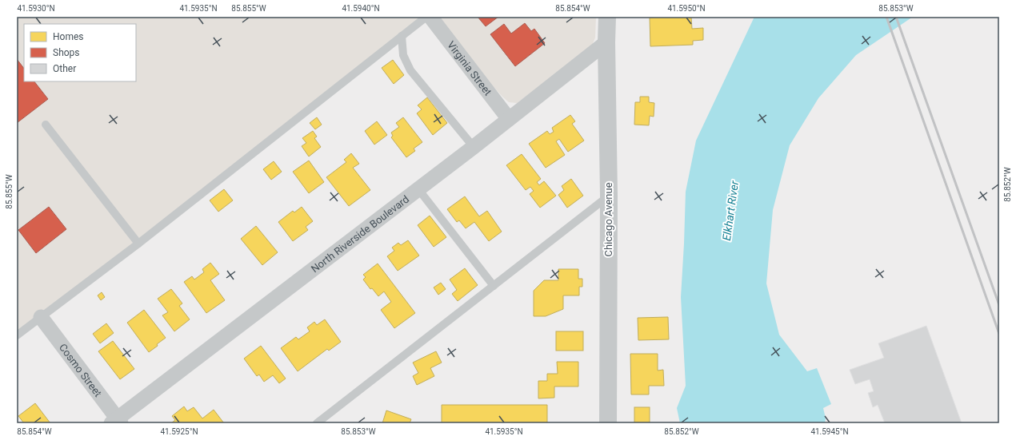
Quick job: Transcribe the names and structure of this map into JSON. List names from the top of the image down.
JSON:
{
  "streets": {
    "street": [
      "Virginia Street",
      "Chicago Avenue",
      "North Riverside Boulevard",
      "Cosmo Street"
    ]
  },
  "crossings": [
    ["Virginia Street", "North Riverside Boulevard"],
    ["Chicago Avenue", "North Riverside Boulevard"],
    ["North Riverside Boulevard", "Cosmo Street"]
  ],
  "water": ["Elkhart River"],
  "legend": ["Homes", "Shops", "Other"],
  "coordinates": [
    "41.5930°N",
    "41.5935°N",
    "85.855°W",
    "41.5940°N",
    "85.854°W",
    "41.5950°N",
    "85.853°W",
    "85.852°W",
    "41.5925°N",
    "41.5945°N"
  ]
}
